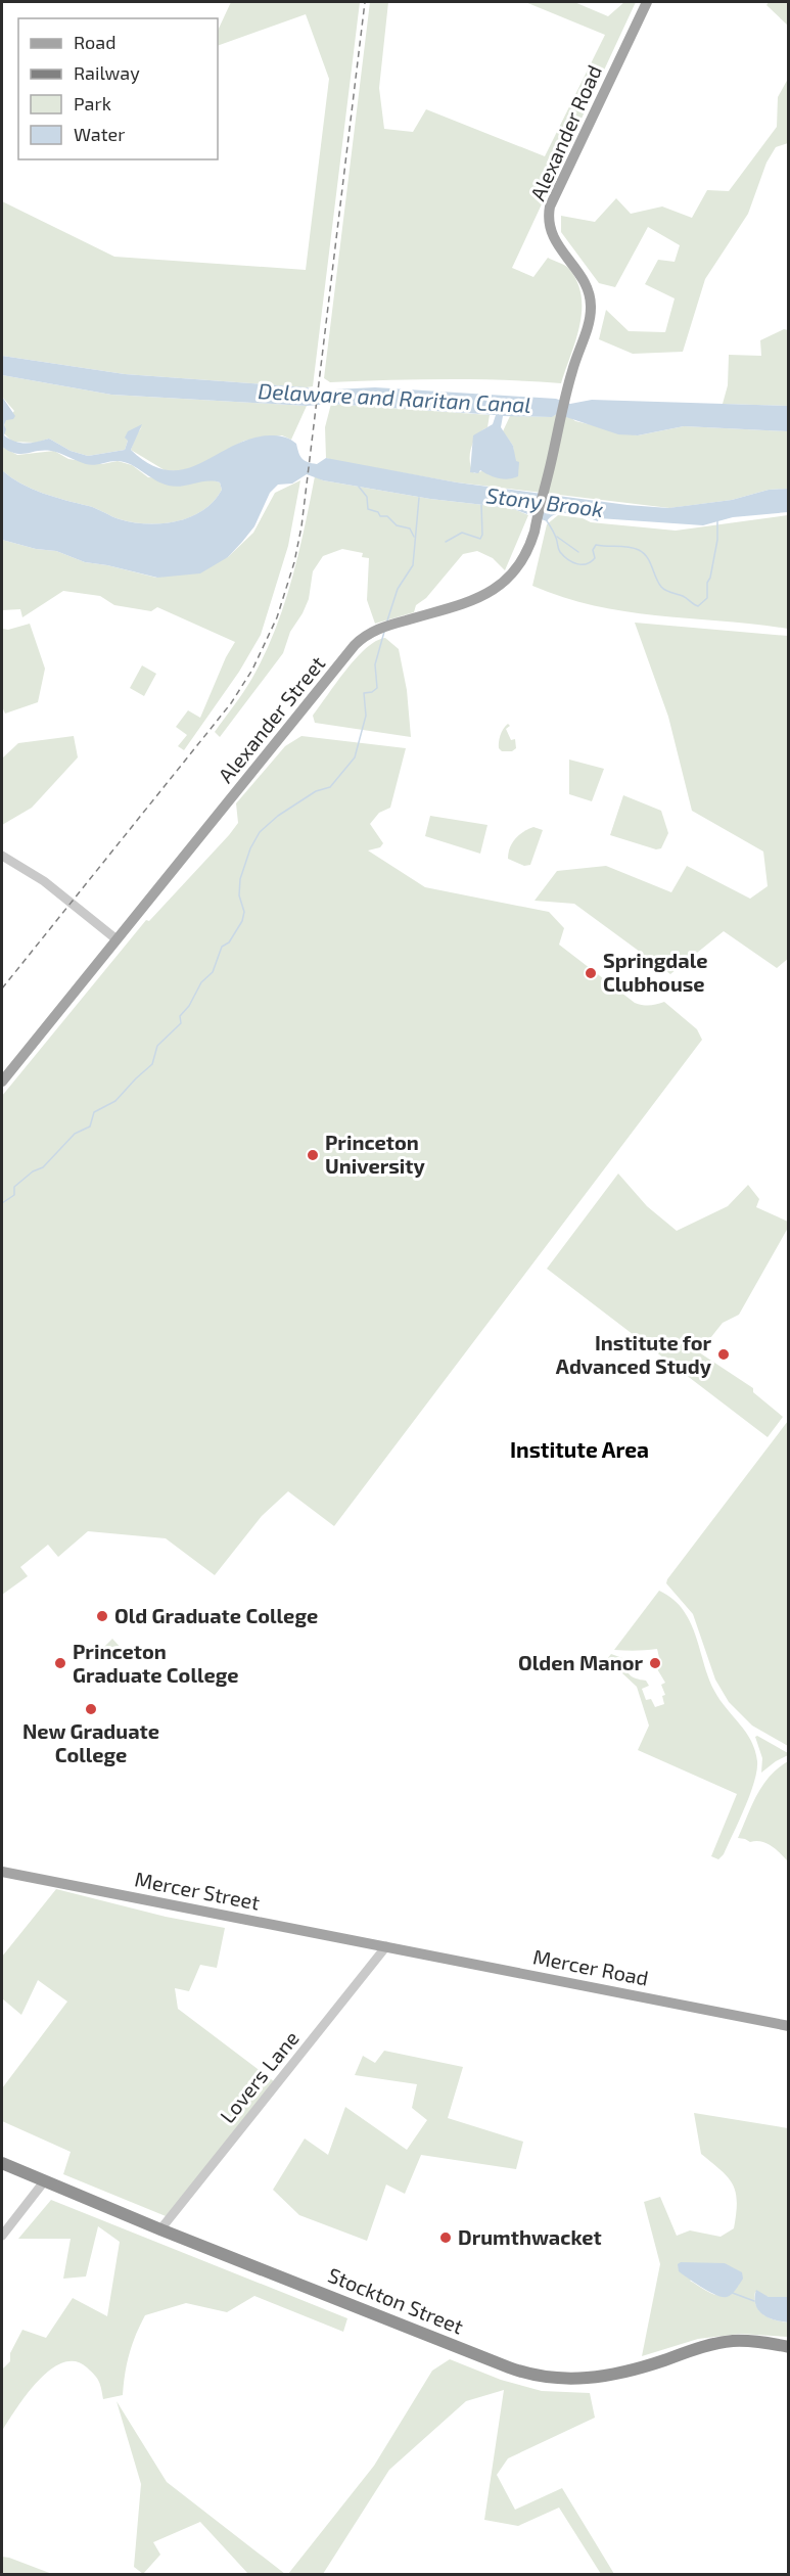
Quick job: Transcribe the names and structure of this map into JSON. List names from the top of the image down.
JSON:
{
  "streets": {
    "highway": ["Stockton Street"],
    "main road": [
      "Alexander Road",
      "Alexander Street",
      "Mercer Street",
      "Mercer Road"
    ],
    "street": ["Lovers Lane"]
  },
  "crossings": [
    ["Alexander Road", "Alexander Street"],
    ["Mercer Street", "Mercer Road"],
    ["Mercer Street", "Lovers Lane"],
    ["Mercer Road", "Lovers Lane"],
    ["Lovers Lane", "Stockton Street"]
  ],
  "districts": ["Institute Area"],
  "water": ["Delaware and Raritan Canal", "Stony Brook"],
  "places": [
    "Springdale Clubhouse",
    "Princeton University",
    "Institute for Advanced Study",
    "Old Graduate College",
    "Princeton Graduate College",
    "Olden Manor",
    "New Graduate College",
    "Drumthwacket"
  ],
  "legend": [
    "Road",
    "Railway",
    "Park",
    "Water"
  ]
}
